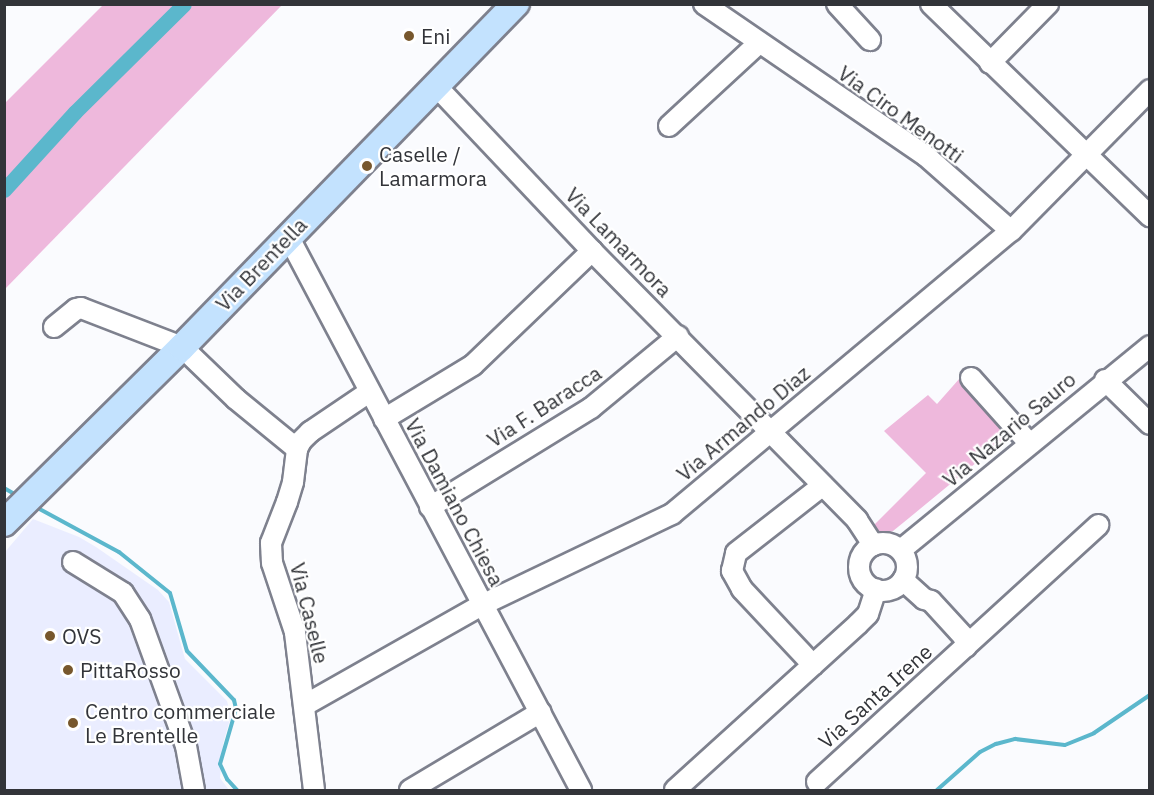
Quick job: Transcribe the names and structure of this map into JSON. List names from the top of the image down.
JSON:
{
  "streets": {
    "main road": ["Via Brentella"],
    "street": [
      "Via Ciro Menotti",
      "Via Lamarmora",
      "Via F. Baracca",
      "Via Armando Diaz",
      "Via Nazario Sauro",
      "Via Damiano Chiesa",
      "Via Caselle",
      "Via Santa Irene"
    ]
  },
  "crossings": [
    ["Via Ciro Menotti", "Via Armando Diaz"],
    ["Via Lamarmora", "Via Brentella"],
    ["Via Lamarmora", "Via F. Baracca"],
    ["Via Lamarmora", "Via Armando Diaz"],
    ["Via Brentella", "Via Damiano Chiesa"],
    ["Via F. Baracca", "Via Damiano Chiesa"],
    ["Via Armando Diaz", "Via Damiano Chiesa"],
    ["Via Armando Diaz", "Via Caselle"],
    ["Via Nazario Sauro", "Via Santa Irene"]
  ],
  "places": [
    "Eni",
    "Caselle / Lamarmora",
    "OVS",
    "PittaRosso",
    "Centro commerciale Le Brentelle"
  ]
}
